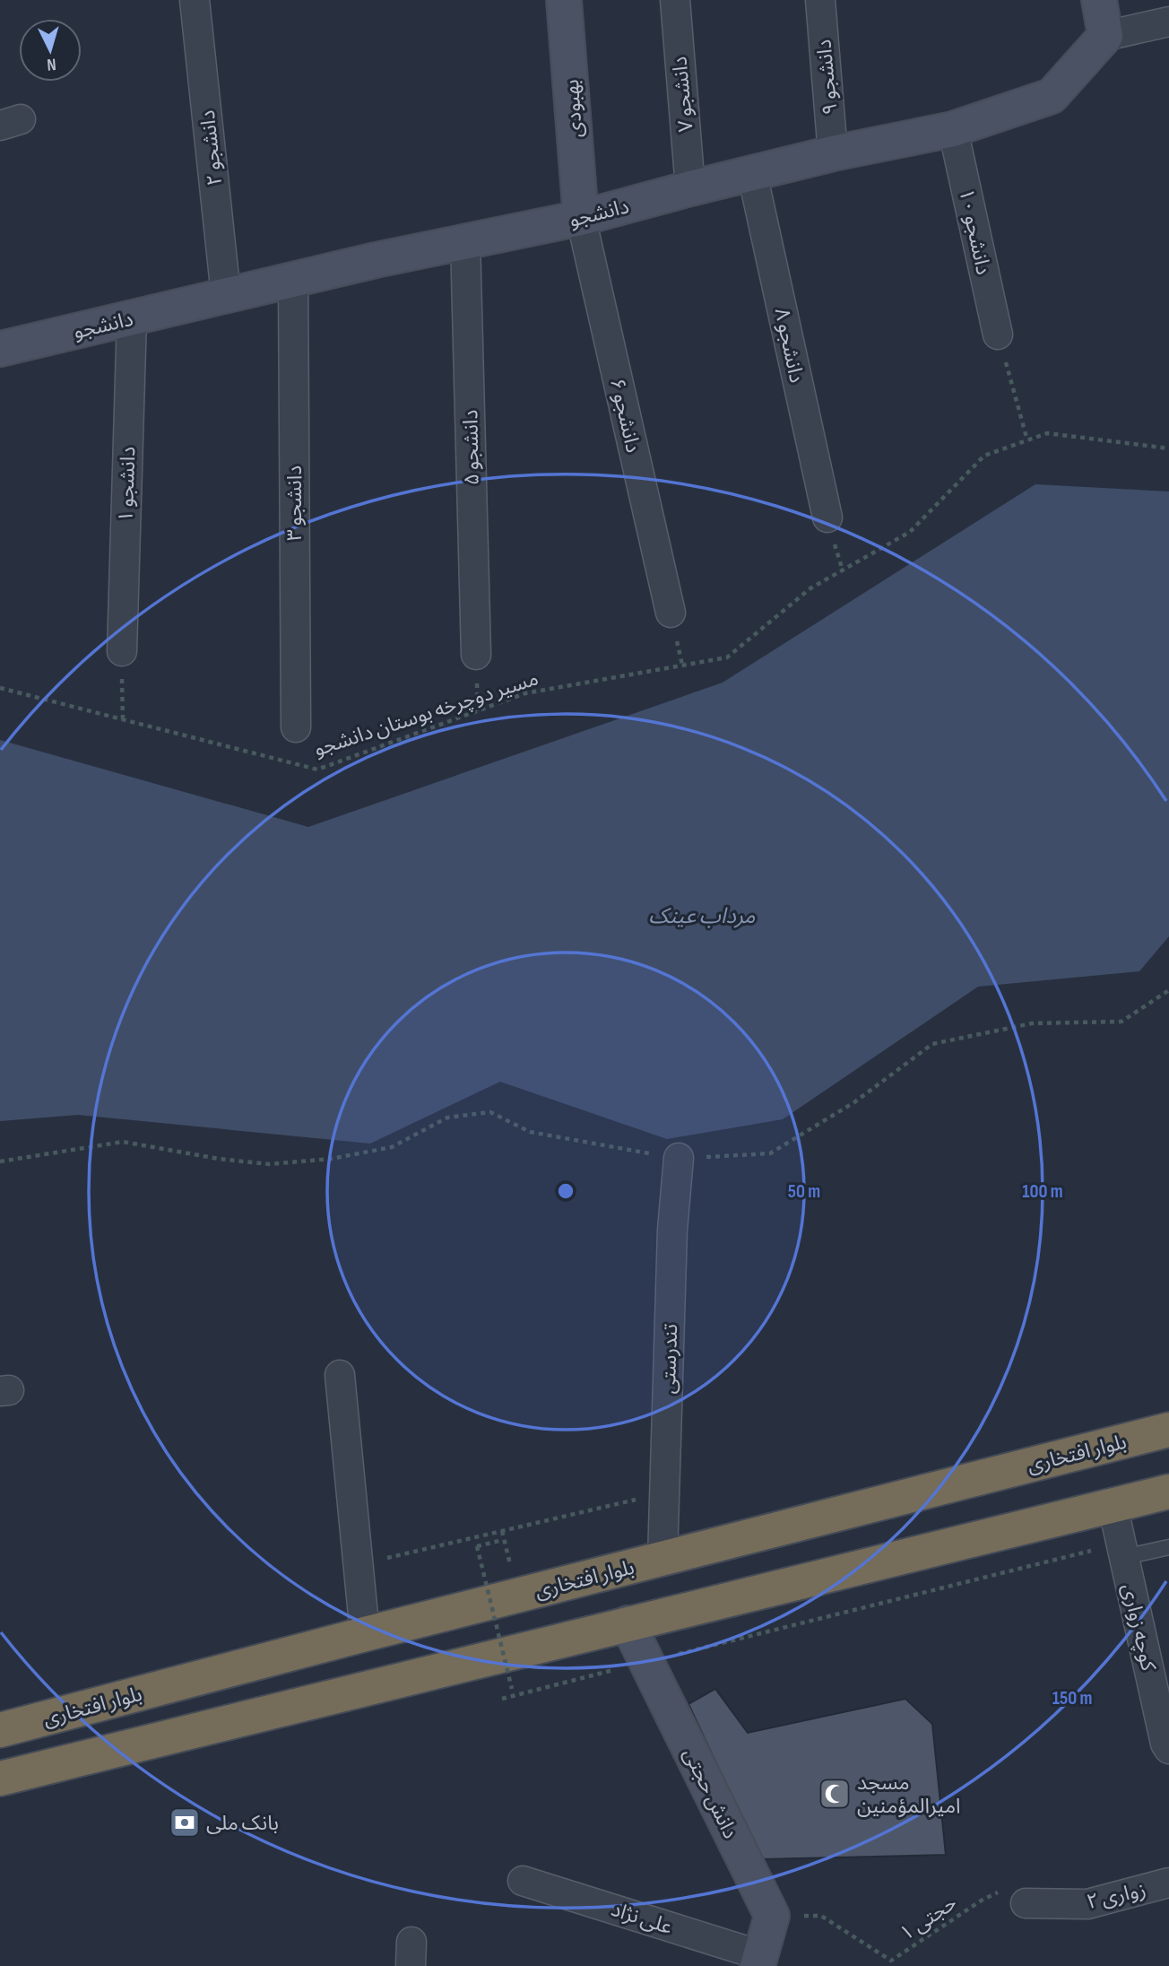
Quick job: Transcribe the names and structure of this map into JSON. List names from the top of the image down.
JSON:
{
  "streets": {
    "highway": ["بلوار افتخاری"],
    "street": [
      "دانشجو ۹",
      "دانشجو ۷",
      "بهبودی",
      "دانشجو ۲",
      "دانشجو",
      "دانشجو ۱۰",
      "دانشجو ۸",
      "دانشجو ۶",
      "دانشجو ۵",
      "دانشجو ۱",
      "دانشجو ۳",
      "تندرستی",
      "کوچه زواری",
      "دانش حجتی",
      "زواری ۲",
      "علی نژاد"
    ],
    "path": ["مسیر دوچرخه بوستان دانشجو", "حجتی ۱"]
  },
  "crossings": [
    ["دانشجو ۹", "دانشجو"],
    ["دانشجو ۷", "دانشجو"],
    ["بهبودی", "دانشجو"],
    ["بهبودی", "دانشجو ۶"],
    ["دانشجو ۲", "دانشجو"],
    ["دانشجو", "دانشجو ۱۰"],
    ["دانشجو", "دانشجو ۸"],
    ["دانشجو", "دانشجو ۶"],
    ["دانشجو", "دانشجو ۵"],
    ["دانشجو", "دانشجو ۱"],
    ["دانشجو", "دانشجو ۳"],
    ["تندرستی", "بلوار افتخاری"],
    ["دانش حجتی", "حجتی ۱"],
    ["زواری ۲", "حجتی ۱"]
  ],
  "water": ["مرداب عینک"],
  "places": {
    "mosque": ["مسجد امیرالمؤمنین"],
    "bank": ["بانک ملی"]
  },
  "north": "bottom",
  "rings": ["50 m", "100 m", "150 m"]
}
